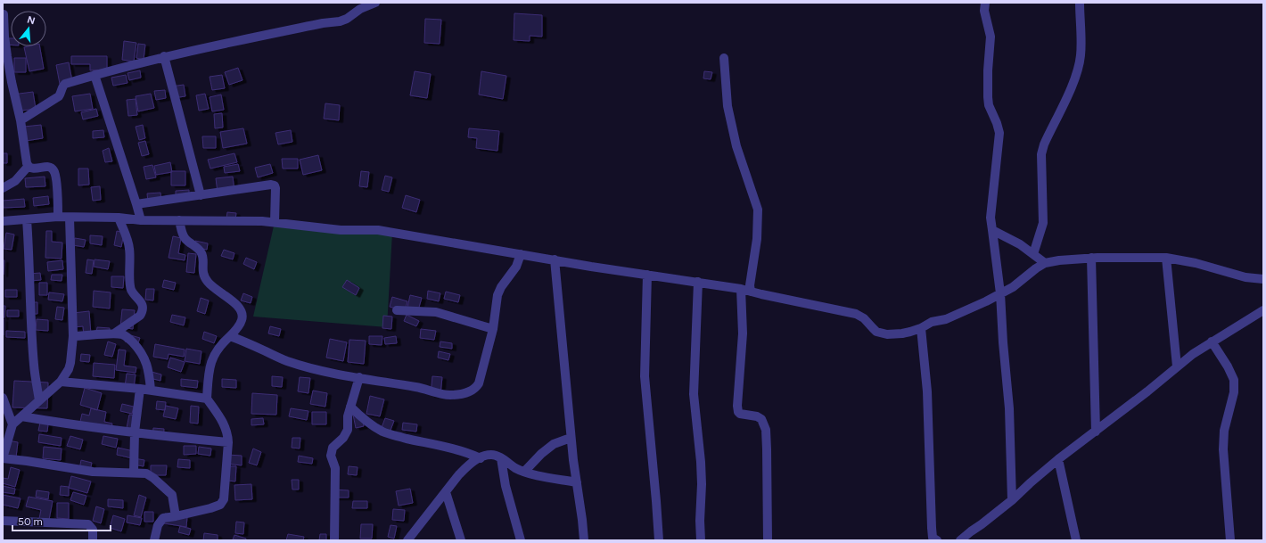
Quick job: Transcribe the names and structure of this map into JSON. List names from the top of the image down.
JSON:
{
  "scale_bar": "50 m",
  "north": "top"
}
